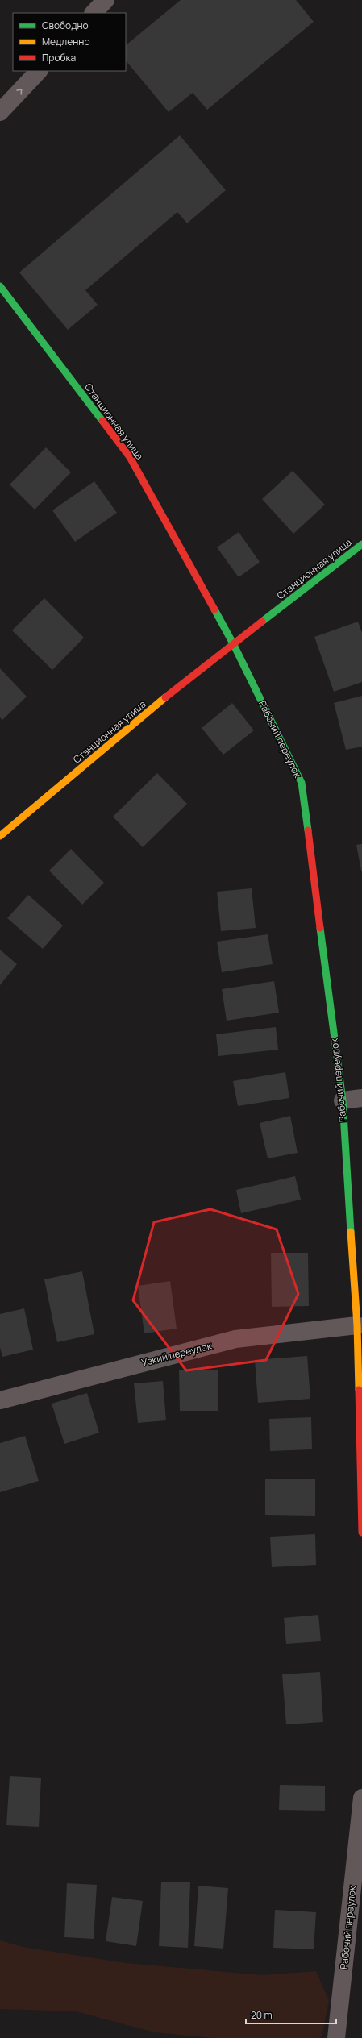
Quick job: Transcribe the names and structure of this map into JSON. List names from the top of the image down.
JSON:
{
  "streets": {
    "street": ["Станционная улица", "Рабочий переулок", "Узкий переулок"]
  },
  "crossings": [
    ["Станционная улица", "Рабочий переулок"],
    ["Рабочий переулок", "Узкий переулок"]
  ],
  "legend": ["Свободно", "Медленно", "Пробка"],
  "scale_bar": "20 m"
}
